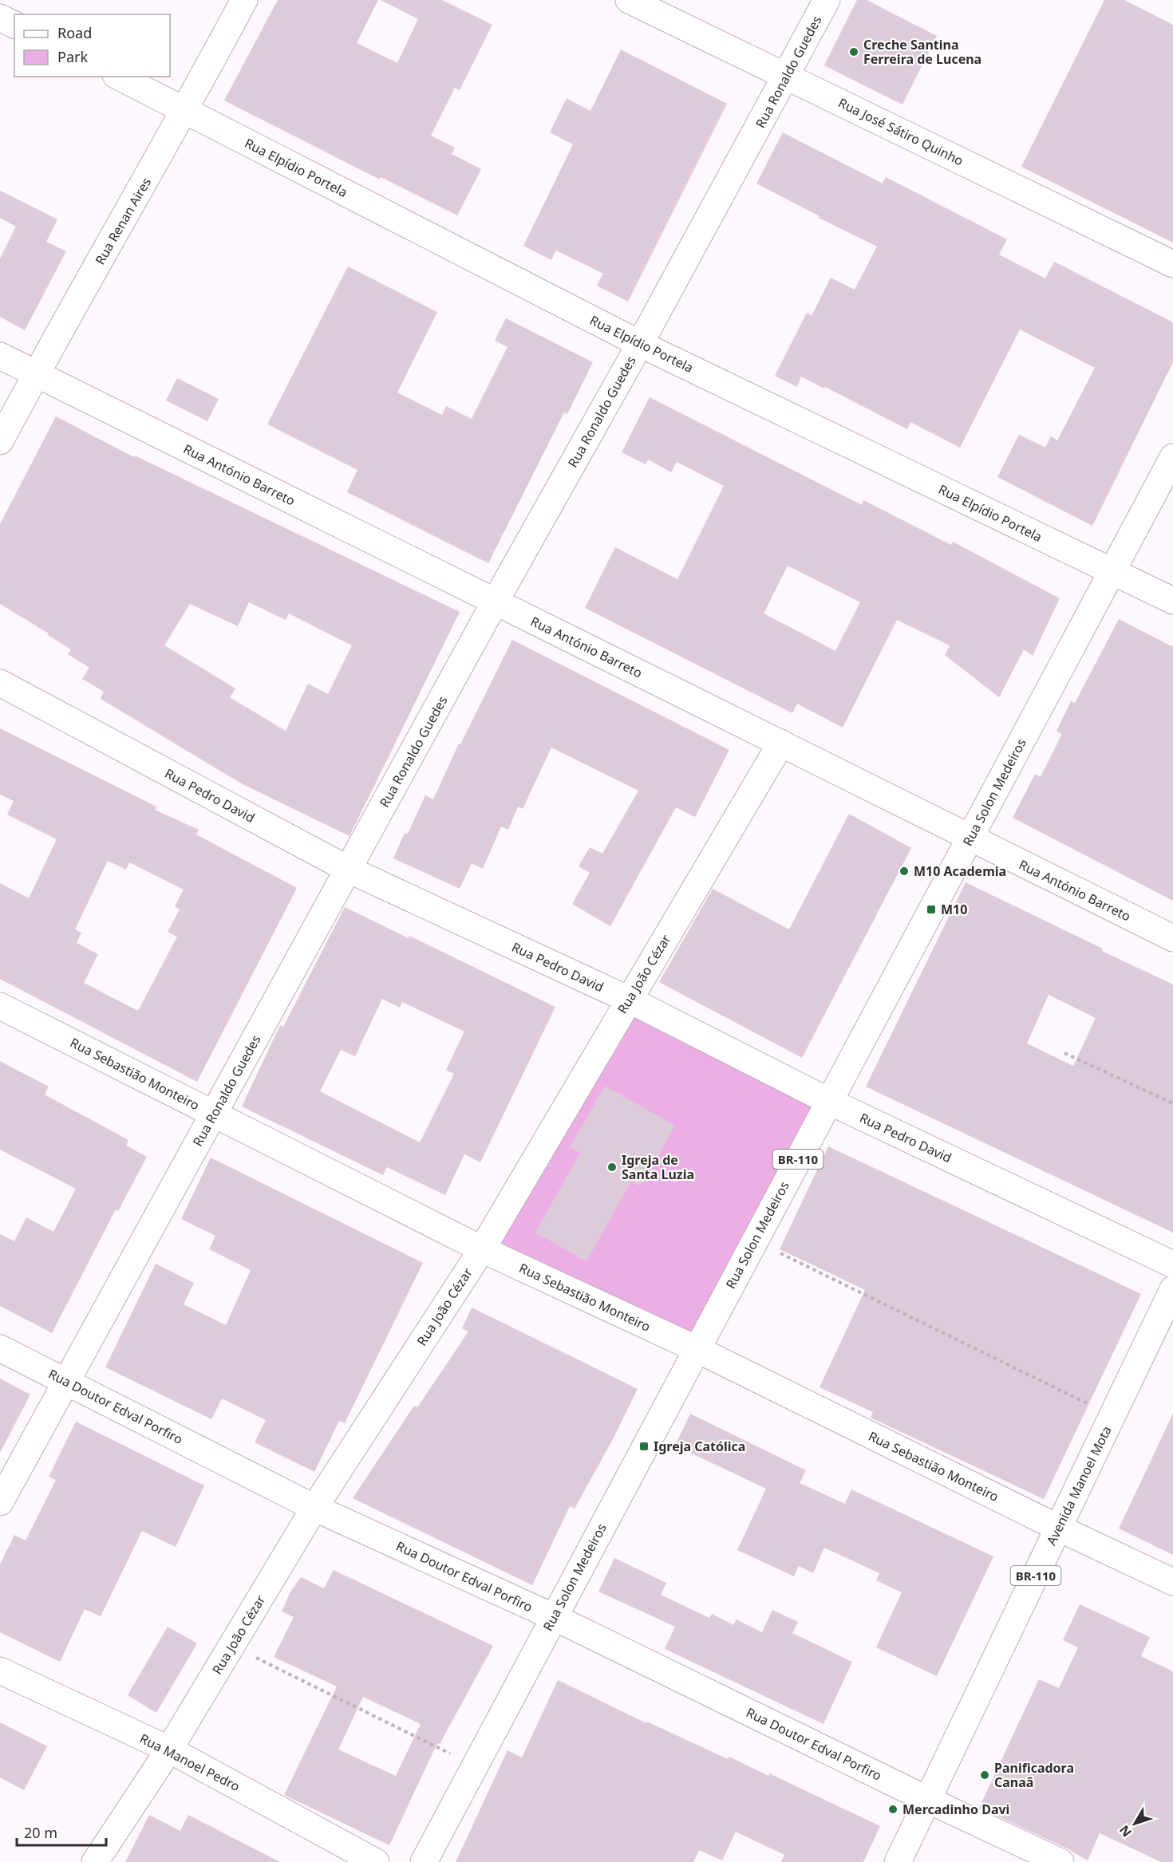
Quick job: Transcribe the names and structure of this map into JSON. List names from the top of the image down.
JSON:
{
  "streets": {
    "street": [
      "Rua Ronaldo Guedes",
      "Rua José Sátiro Quinho",
      "Rua Elpídio Portela",
      "Rua Renan Aires",
      "Rua António Barreto",
      "Rua Solon Medeiros",
      "Rua Pedro David",
      "Rua João Cézar",
      "Rua Sebastião Monteiro",
      "BR-110",
      "Rua Doutor Edval Porfiro",
      "Avenida Manoel Mota",
      "Rua Manoel Pedro"
    ]
  },
  "crossings": [
    ["Rua Ronaldo Guedes", "Rua José Sátiro Quinho"],
    ["Rua Ronaldo Guedes", "Rua Elpídio Portela"],
    ["Rua Ronaldo Guedes", "Rua António Barreto"],
    ["Rua Ronaldo Guedes", "Rua Pedro David"],
    ["Rua Ronaldo Guedes", "Rua Sebastião Monteiro"],
    ["Rua Ronaldo Guedes", "Rua Doutor Edval Porfiro"],
    ["Rua Elpídio Portela", "Rua Renan Aires"],
    ["Rua Elpídio Portela", "Rua Solon Medeiros"],
    ["Rua Renan Aires", "Rua António Barreto"],
    ["Rua António Barreto", "Rua Solon Medeiros"],
    ["Rua António Barreto", "Rua João Cézar"],
    ["Rua Solon Medeiros", "Rua Pedro David"],
    ["Rua Solon Medeiros", "Rua Sebastião Monteiro"],
    ["Rua Solon Medeiros", "Rua Doutor Edval Porfiro"],
    ["Rua Pedro David", "Rua João Cézar"],
    ["Rua João Cézar", "Rua Sebastião Monteiro"],
    ["Rua João Cézar", "Rua Doutor Edval Porfiro"],
    ["Rua João Cézar", "Rua Manoel Pedro"],
    ["Rua Sebastião Monteiro", "Avenida Manoel Mota"],
    ["Rua Doutor Edval Porfiro", "Avenida Manoel Mota"]
  ],
  "places": {
    "other": [
      "Creche Santina Ferreira de Lucena",
      "M10 Academia",
      "Igreja de Santa Luzia",
      "Panificadora Canaã",
      "Mercadinho Davi"
    ],
    "transit": ["M10", "Igreja Católica"]
  },
  "legend": ["Road", "Park"],
  "scale_bar": "20 m",
  "north": "bottom left"
}
